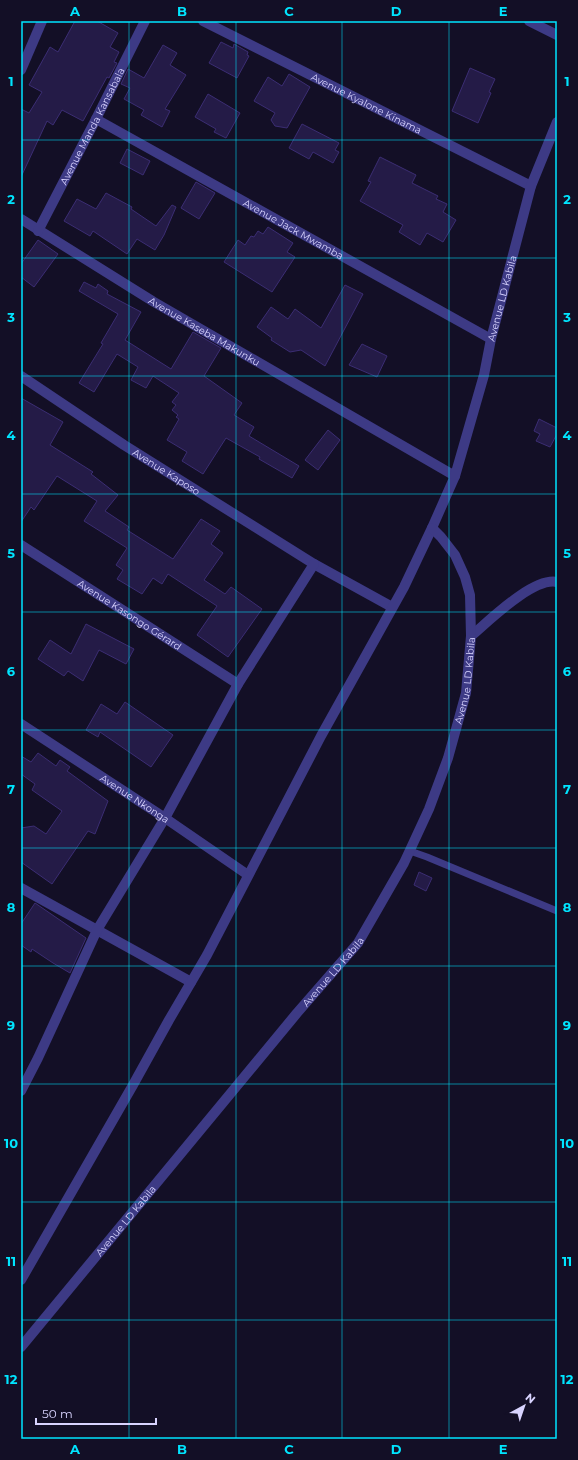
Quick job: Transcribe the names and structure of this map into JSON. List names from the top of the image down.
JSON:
{
  "streets": {
    "street": [
      "Avenue Kyalone Kinama",
      "Avenue Manda Kansabala",
      "Avenue Jack Mwamba",
      "Avenue LD Kabila",
      "Avenue Kaseba Makunku",
      "Avenue Kaposo",
      "Avenue Kasongo Gérard",
      "Avenue Nkonga"
    ]
  },
  "crossings": [
    ["Avenue Kyalone Kinama", "Avenue LD Kabila"],
    ["Avenue Manda Kansabala", "Avenue Jack Mwamba"],
    ["Avenue Manda Kansabala", "Avenue Kaseba Makunku"],
    ["Avenue Jack Mwamba", "Avenue LD Kabila"],
    ["Avenue LD Kabila", "Avenue Kaseba Makunku"],
    ["Avenue LD Kabila", "Avenue Kaposo"],
    ["Avenue LD Kabila", "Avenue Nkonga"]
  ],
  "scale_bar": "50 m",
  "north": "top right",
  "grid": {
    "columns": [
      "A",
      "B",
      "C",
      "D",
      "E"
    ],
    "rows": [
      "1",
      "2",
      "3",
      "4",
      "5",
      "6",
      "7",
      "8",
      "9",
      "10",
      "11",
      "12"
    ]
  }
}
